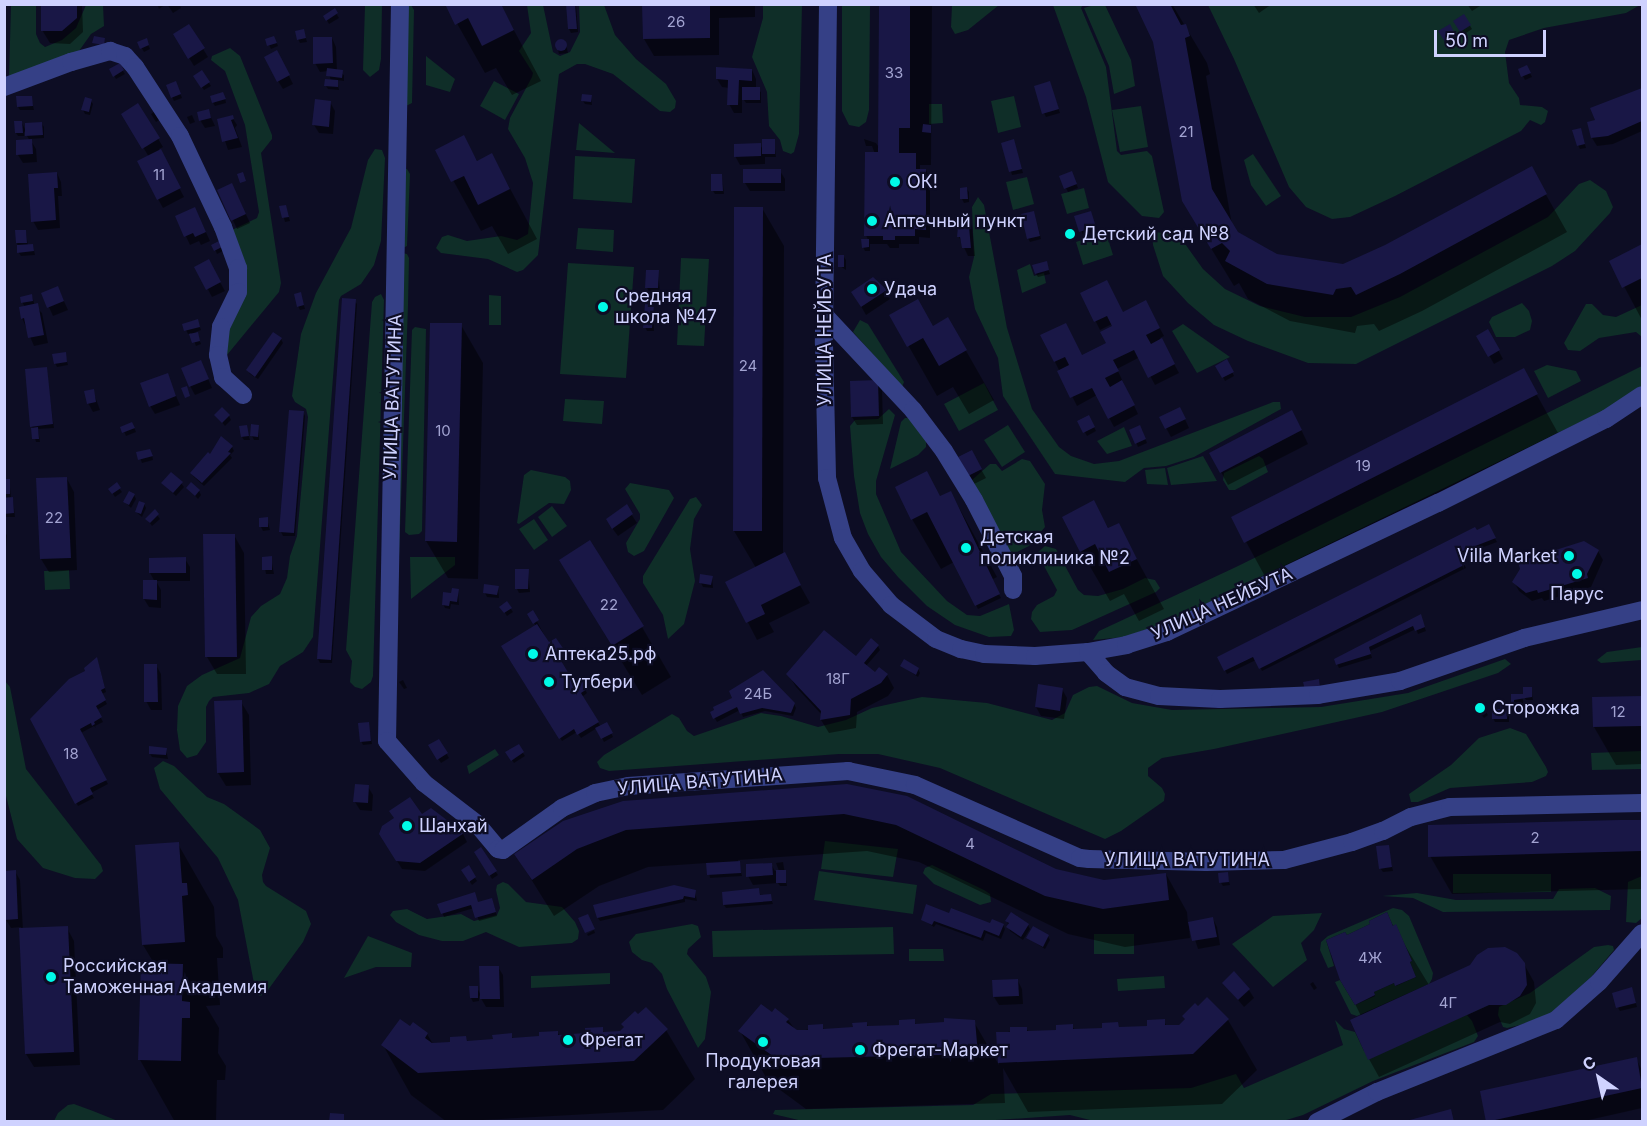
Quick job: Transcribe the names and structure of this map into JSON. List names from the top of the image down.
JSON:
{
  "streets": {
    "street": ["УЛИЦА НЕЙБУТА", "УЛИЦА ВАТУТИНА"]
  },
  "places": [
    "ОК!",
    "Аптечный пункт",
    "Детский сад №8",
    "Удача",
    "Средняя школа №47",
    "Детская поликлиника №2",
    "Villa Market",
    "Парус",
    "Аптека25.рф",
    "Тутбери",
    "Сторожка",
    "Шанхай",
    "Российская Таможенная Академия",
    "Фрегат",
    "Продуктовая галерея",
    "Фрегат-Маркет"
  ],
  "house_numbers": [
    "26",
    "33",
    "21",
    "11",
    "24",
    "10",
    "19",
    "22",
    "22",
    "18Г",
    "24Б",
    "12",
    "18",
    "2",
    "4",
    "4Ж",
    "4Г"
  ],
  "scale_bar": "50 m",
  "north": "top left"
}
